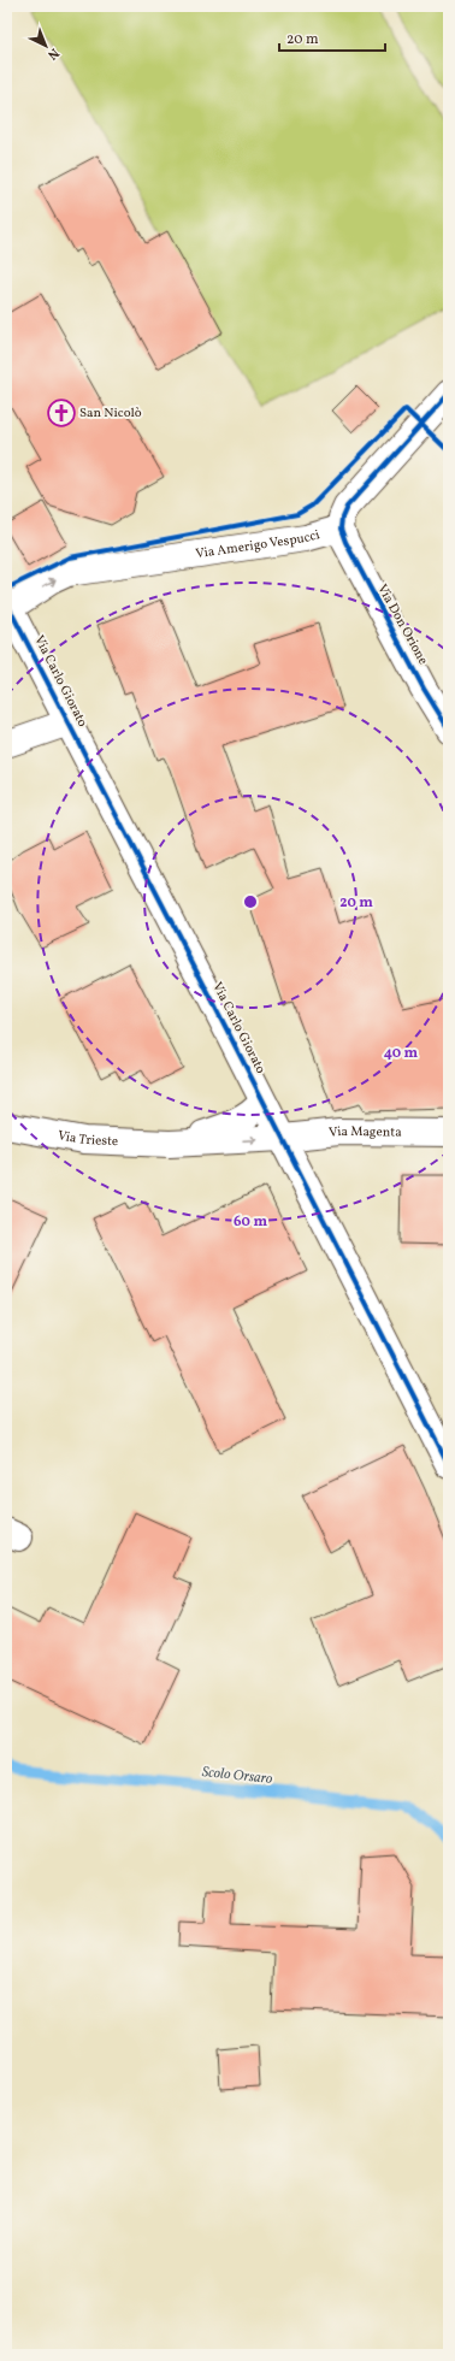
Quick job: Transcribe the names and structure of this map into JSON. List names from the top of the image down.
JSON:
{
  "streets": {
    "street": [
      "Via Amerigo Vespucci",
      "Via Don Orione",
      "Via Carlo Giorato",
      "Via Magenta",
      "Via Trieste"
    ]
  },
  "crossings": [
    ["Via Amerigo Vespucci", "Via Don Orione"],
    ["Via Amerigo Vespucci", "Via Carlo Giorato"],
    ["Via Carlo Giorato", "Via Magenta"],
    ["Via Carlo Giorato", "Via Trieste"],
    ["Via Magenta", "Via Trieste"]
  ],
  "one_way": ["Via Amerigo Vespucci"],
  "water": ["Scolo Orsaro"],
  "places": {
    "church": ["San Nicolò"]
  },
  "scale_bar": "20 m",
  "north": "bottom right",
  "rings": ["20 m", "40 m", "60 m"]
}
